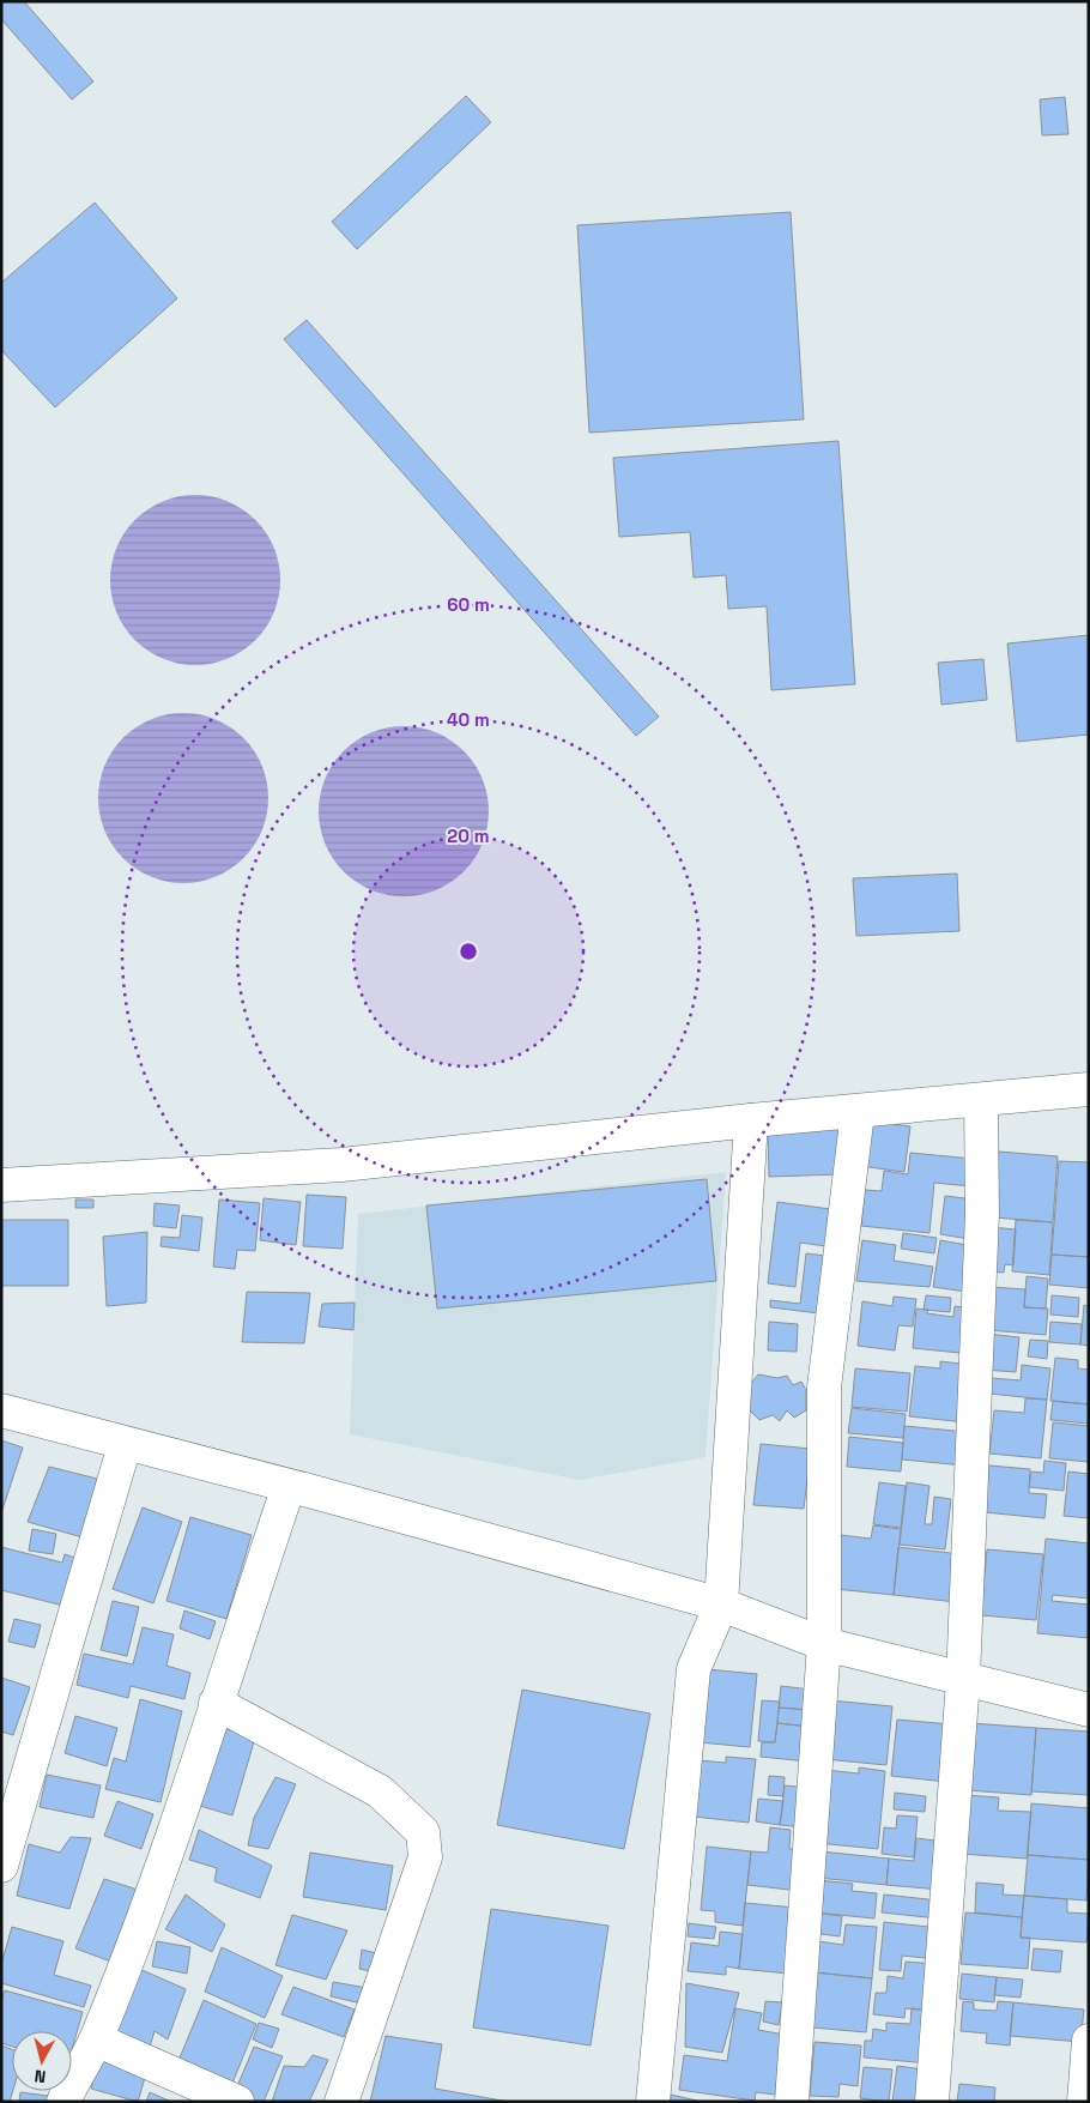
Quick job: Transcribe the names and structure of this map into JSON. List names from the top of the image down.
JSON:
{
  "north": "bottom",
  "rings": ["60 m", "40 m", "20 m"]
}
